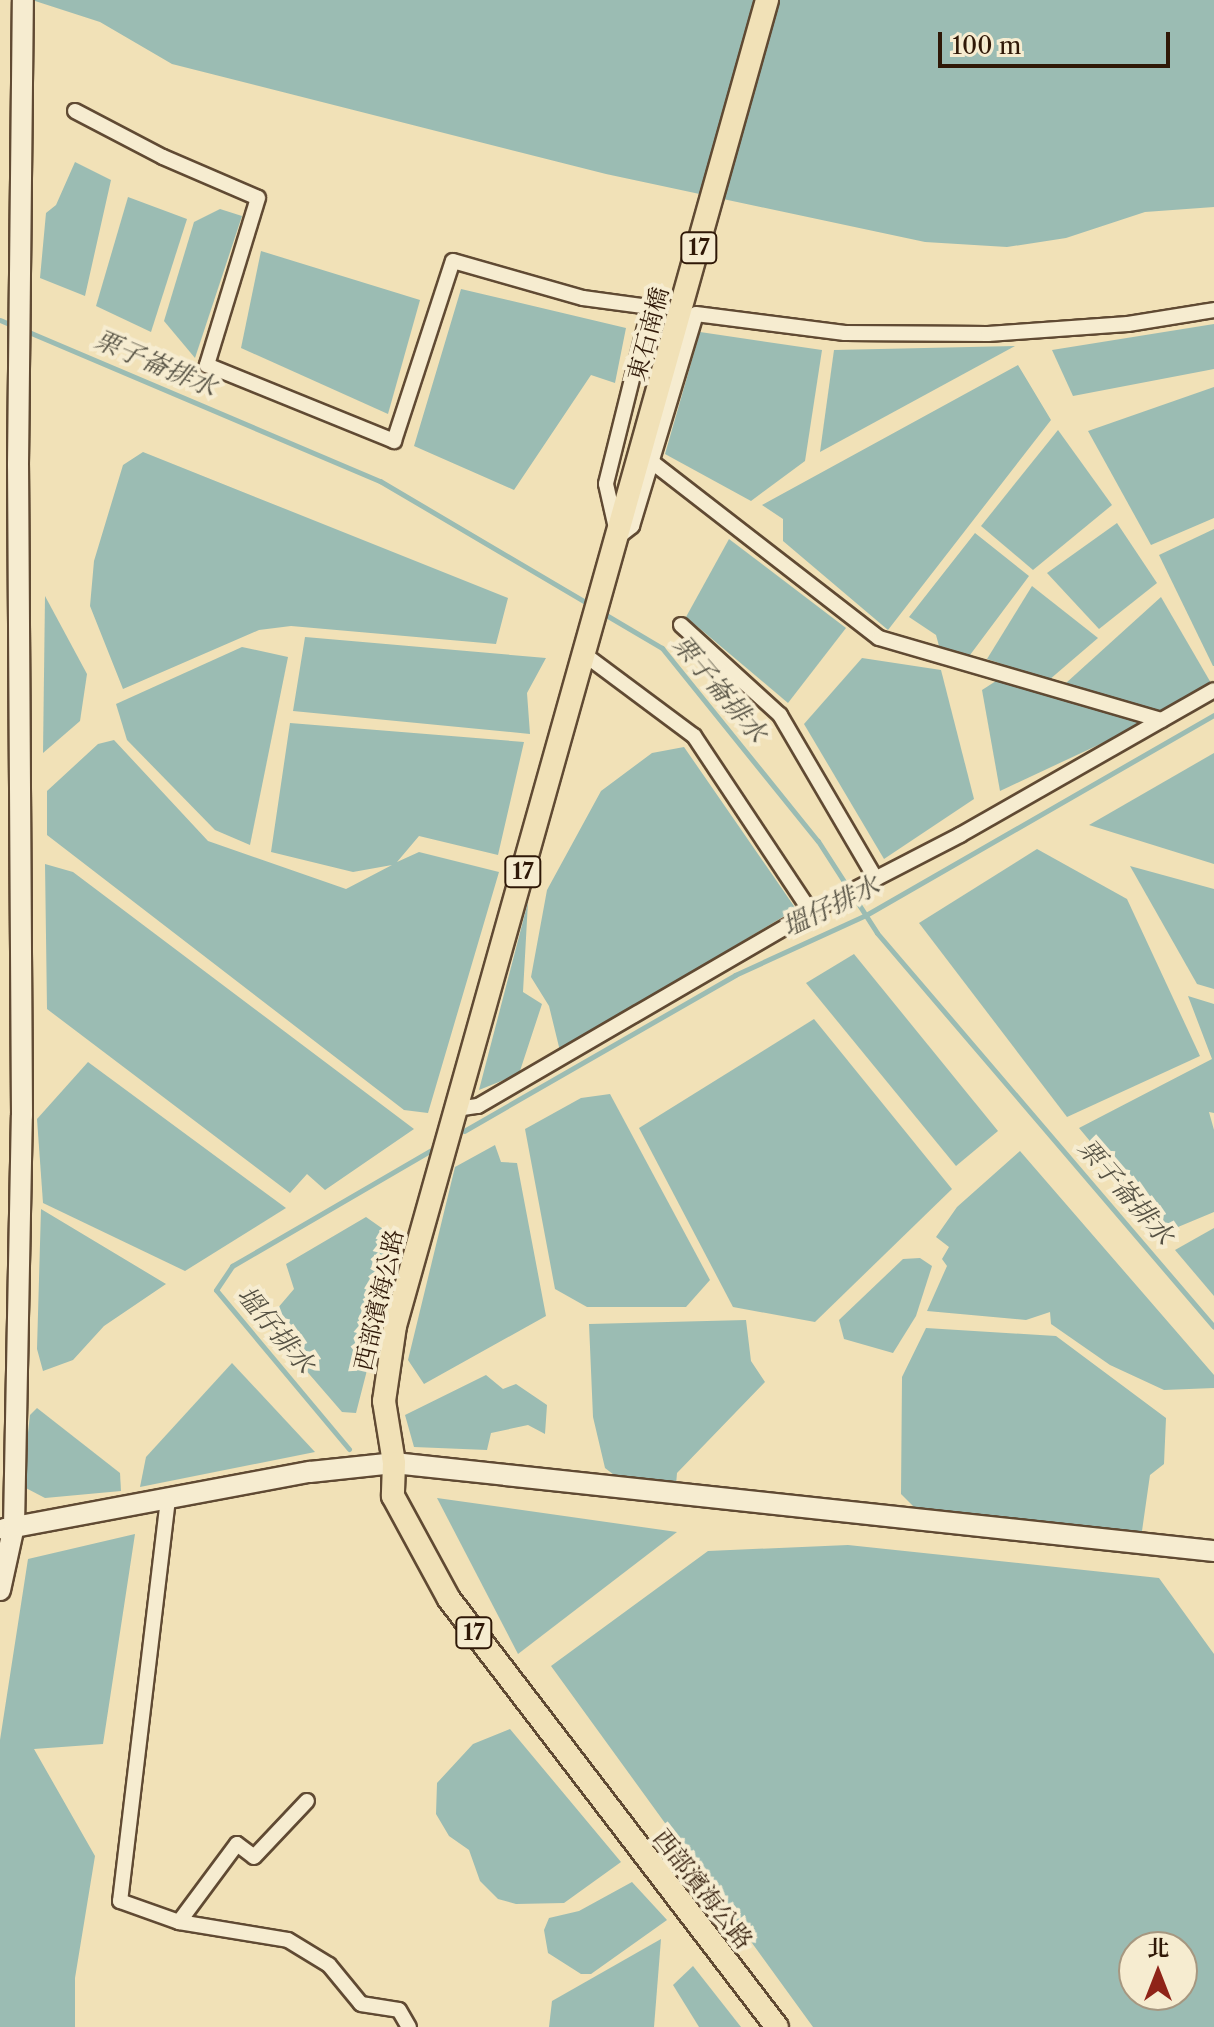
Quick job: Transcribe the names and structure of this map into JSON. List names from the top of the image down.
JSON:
{
  "streets": {
    "main road": ["17", "東石南橋", "西部濱海公路"]
  },
  "crossings": [
    ["東石南橋", "西部濱海公路"]
  ],
  "water": ["栗子崙排水", "塭仔排水"],
  "scale_bar": "100 m",
  "north": "top"
}
